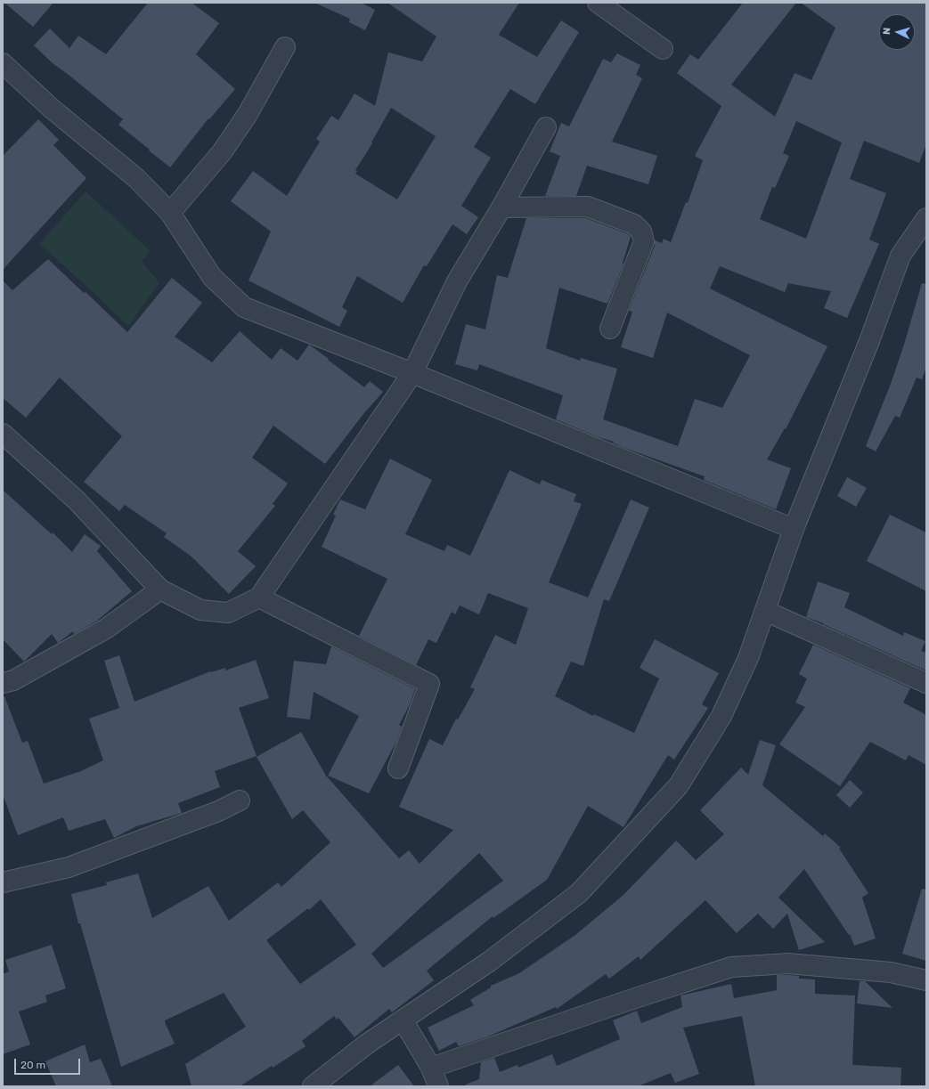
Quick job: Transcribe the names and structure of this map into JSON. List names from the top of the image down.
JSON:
{
  "scale_bar": "20 m",
  "north": "left"
}
